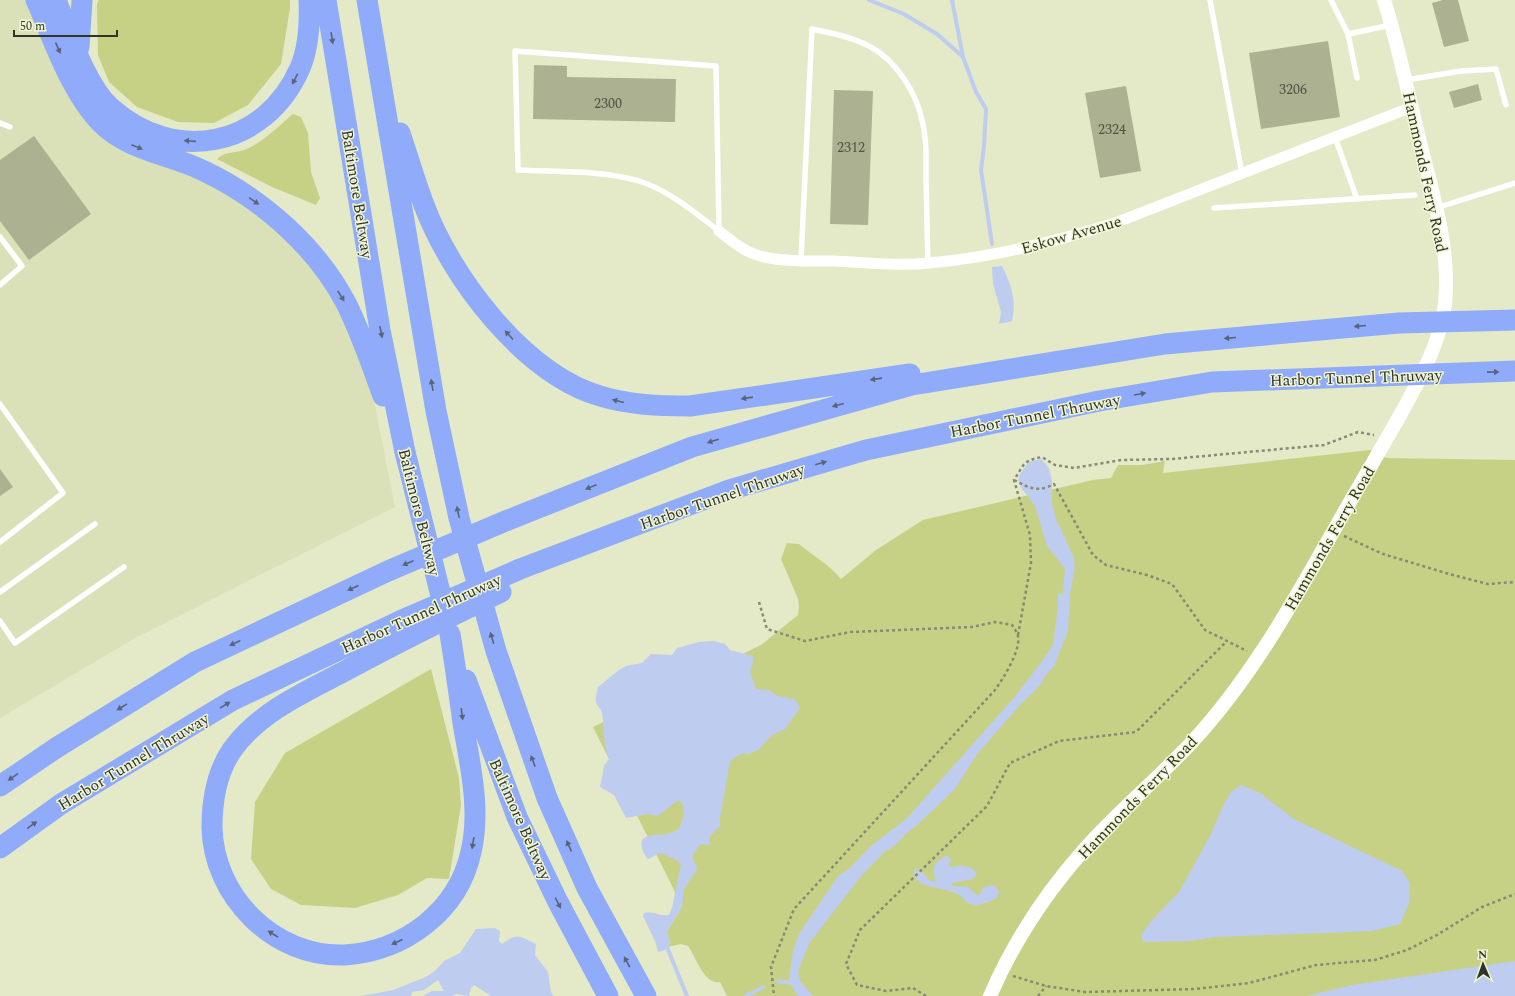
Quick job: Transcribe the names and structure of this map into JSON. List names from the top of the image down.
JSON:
{
  "streets": {
    "highway": ["Baltimore Beltway", "Harbor Tunnel Thruway"],
    "street": ["Hammonds Ferry Road", "Eskow Avenue"]
  },
  "crossings": [
    ["Hammonds Ferry Road", "Eskow Avenue"]
  ],
  "house_numbers": [
    "3206",
    "2300",
    "2324",
    "2312"
  ],
  "scale_bar": "50 m",
  "north": "top"
}
